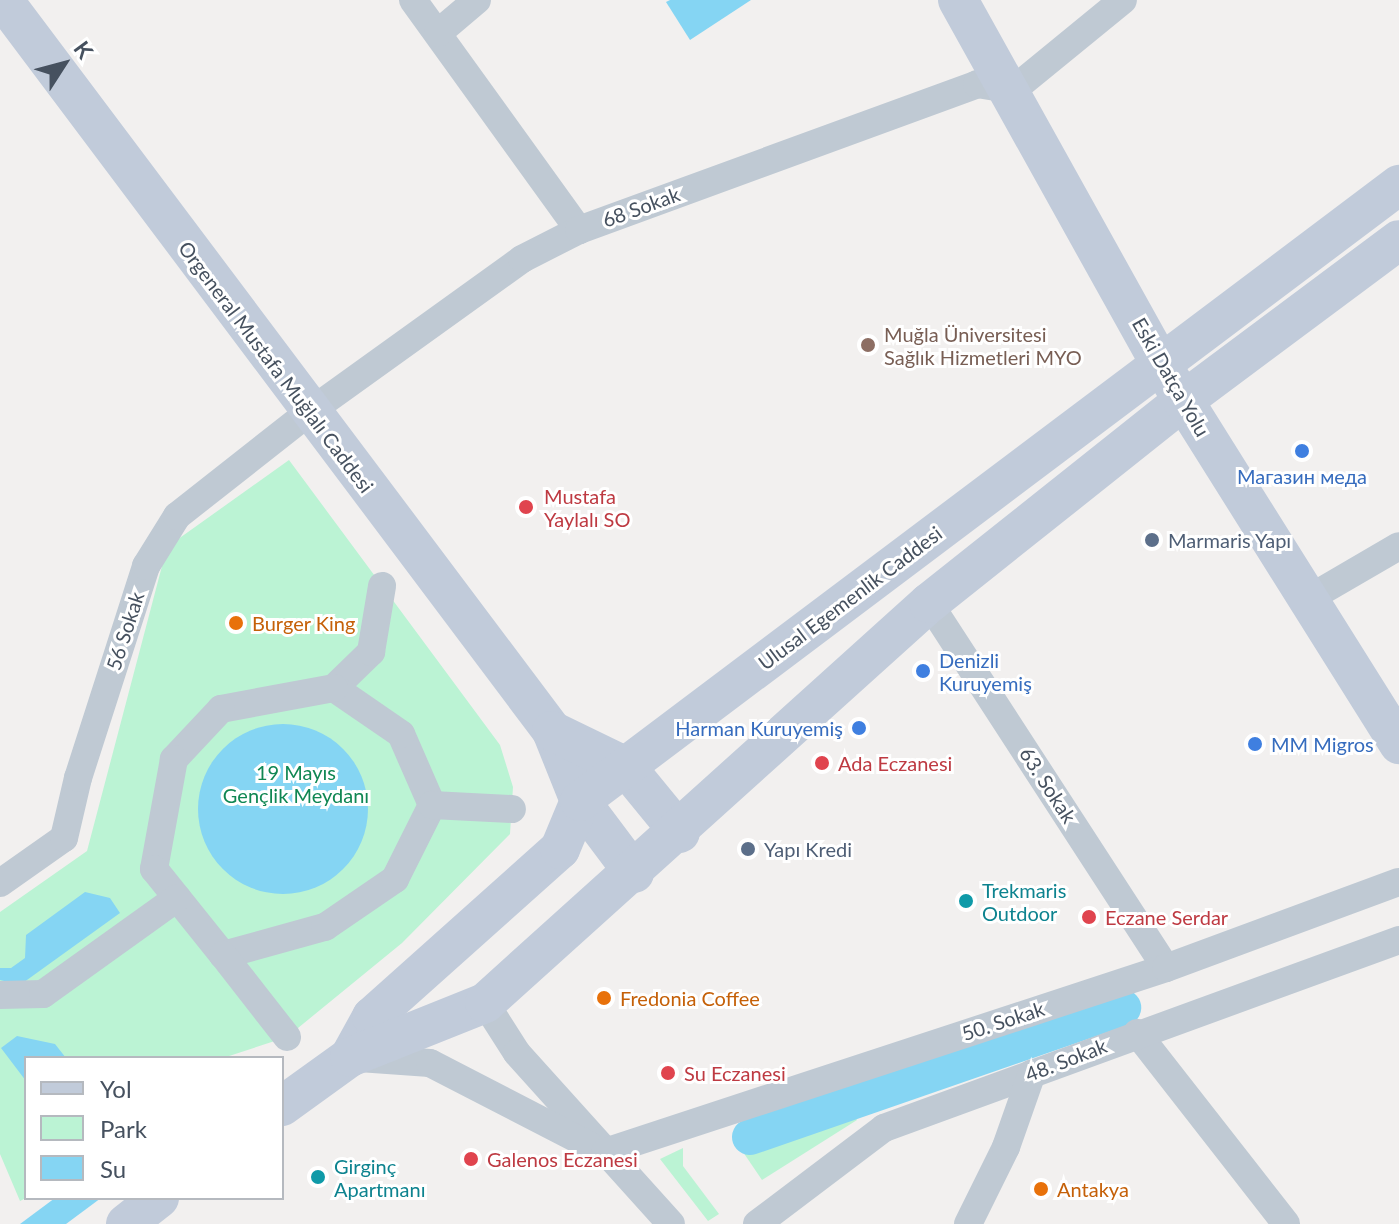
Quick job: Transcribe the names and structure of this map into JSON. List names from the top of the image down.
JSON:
{
  "streets": {
    "main road": ["Orgeneral Mustafa Muğlalı Caddesi", "Eski Datça Yolu", "Ulusal Egemenlik Caddesi"],
    "street": [
      "68 Sokak",
      "56 Sokak",
      "63. Sokak",
      "50. Sokak",
      "48. Sokak"
    ]
  },
  "crossings": [
    ["68 Sokak", "Orgeneral Mustafa Muğlalı Caddesi"],
    ["68 Sokak", "Eski Datça Yolu"],
    ["68 Sokak", "56 Sokak"],
    ["Orgeneral Mustafa Muğlalı Caddesi", "56 Sokak"],
    ["Eski Datça Yolu", "Ulusal Egemenlik Caddesi"],
    ["63. Sokak", "50. Sokak"]
  ],
  "parks": ["19 Mayıs Gençlik Meydanı"],
  "places": [
    "Muğla Üniversitesi Sağlık Hizmetleri MYO",
    "Магазин меда",
    "Mustafa Yaylalı SO",
    "Marmaris Yapı",
    "Burger King",
    "Denizli Kuruyemiş",
    "Harman Kuruyemiş",
    "MM Migros",
    "Ada Eczanesi",
    "Yapı Kredi",
    "Trekmaris Outdoor",
    "Eczane Serdar",
    "Fredonia Coffee",
    "Su Eczanesi",
    "Galenos Eczanesi",
    "Girginç Apartmanı",
    "Antakya"
  ],
  "legend": ["Yol", "Park", "Su"],
  "north": "top right"
}
